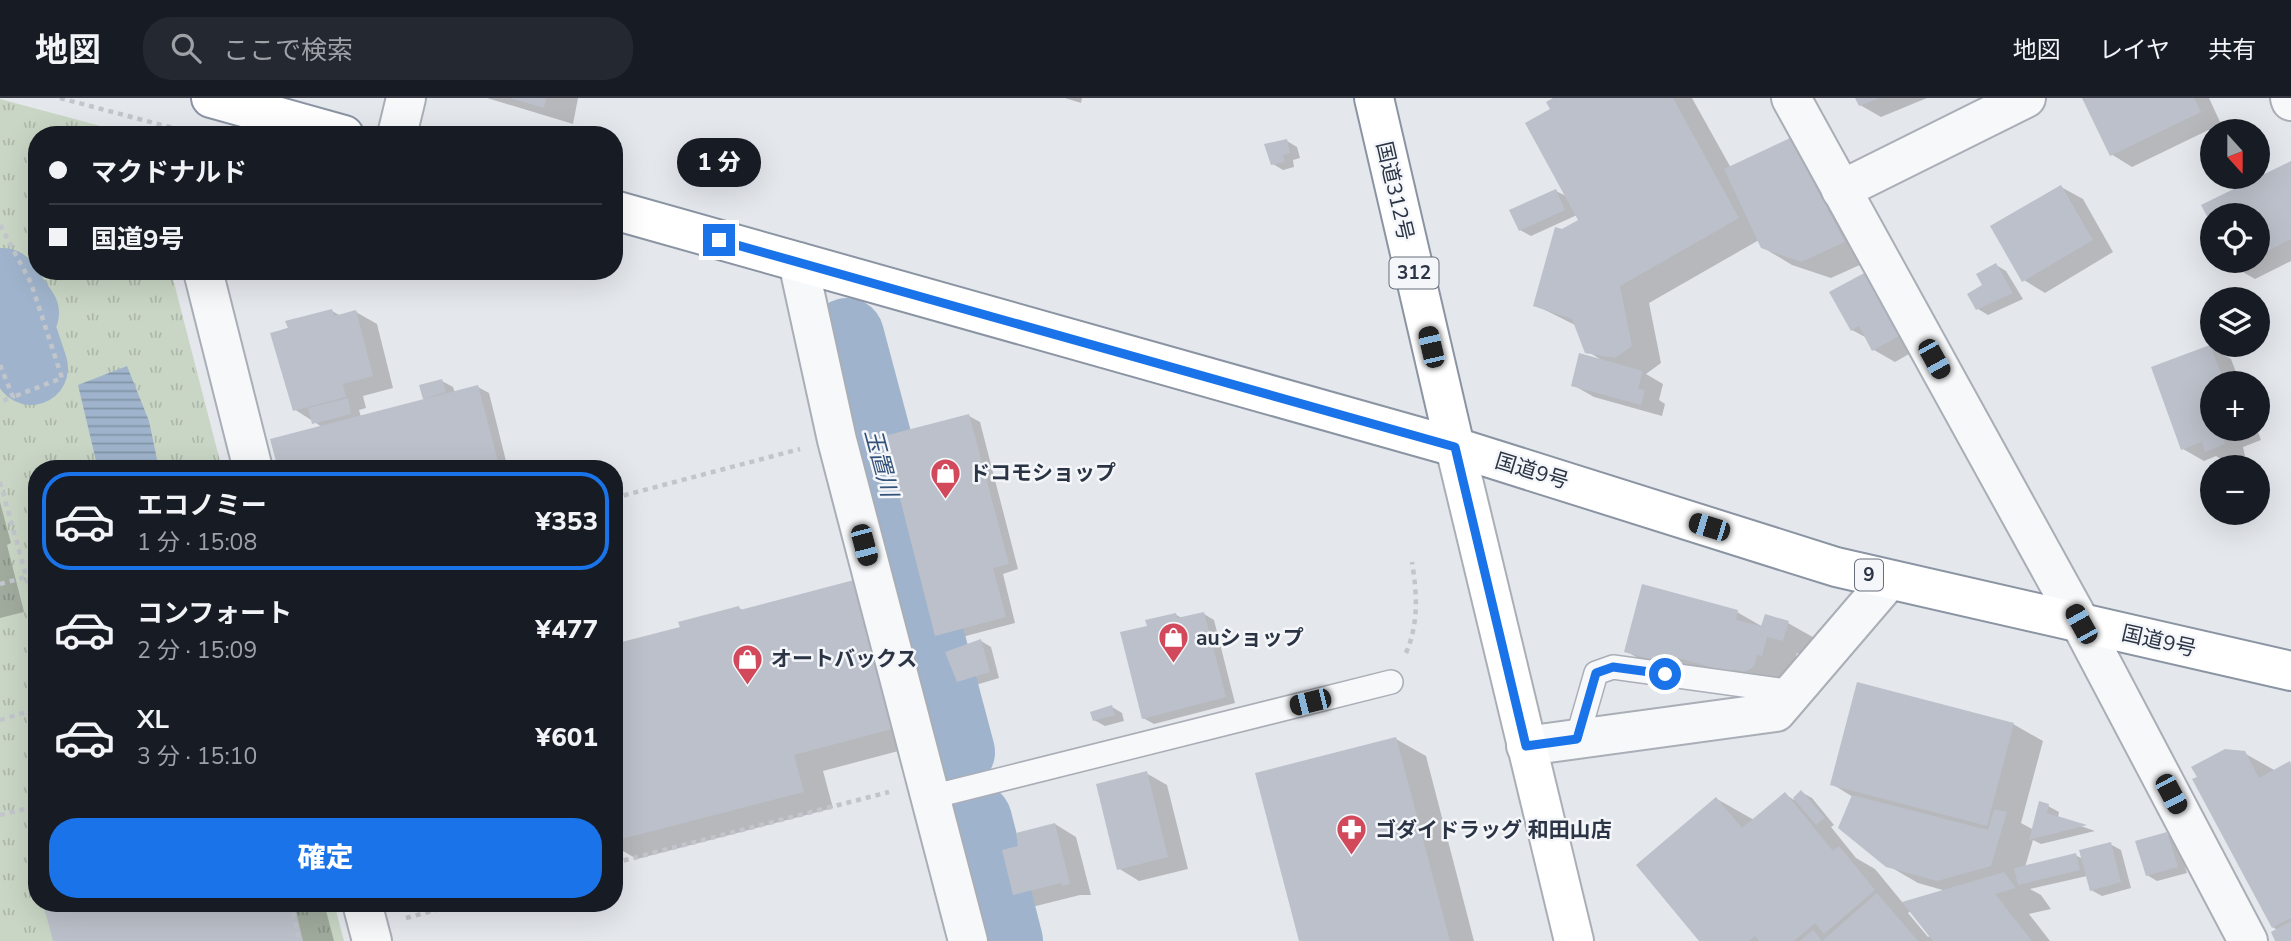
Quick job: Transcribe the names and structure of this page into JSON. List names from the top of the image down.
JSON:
{
  "streets": {
    "main road": [
      "国道312号",
      "312",
      "国道9号",
      "9"
    ]
  },
  "crossings": [
    ["国道312号", "国道9号"]
  ],
  "water": ["玉置川"],
  "places": {
    "shop": ["ドコモショップ", "auショップ", "オートバックス"],
    "pharmacy": ["ゴダイドラッグ 和田山店"]
  },
  "north": "bottom",
  "page": {
    "header": "地図",
    "search": "ここで検索",
    "nav": ["地図", "レイヤ", "共有"],
    "map_buttons": ["+", "−"],
    "banner": ["マクドナルド", "国道9号"],
    "bubble": "1 分",
    "list": [
      {
        "name": "エコノミー",
        "note": "1 分 · 15:08",
        "value": "¥353"
      },
      {
        "name": "コンフォート",
        "note": "2 分 · 15:09",
        "value": "¥477"
      },
      {
        "name": "XL",
        "note": "3 分 · 15:10",
        "value": "¥601"
      }
    ],
    "buttons": "確定"
  }
}
